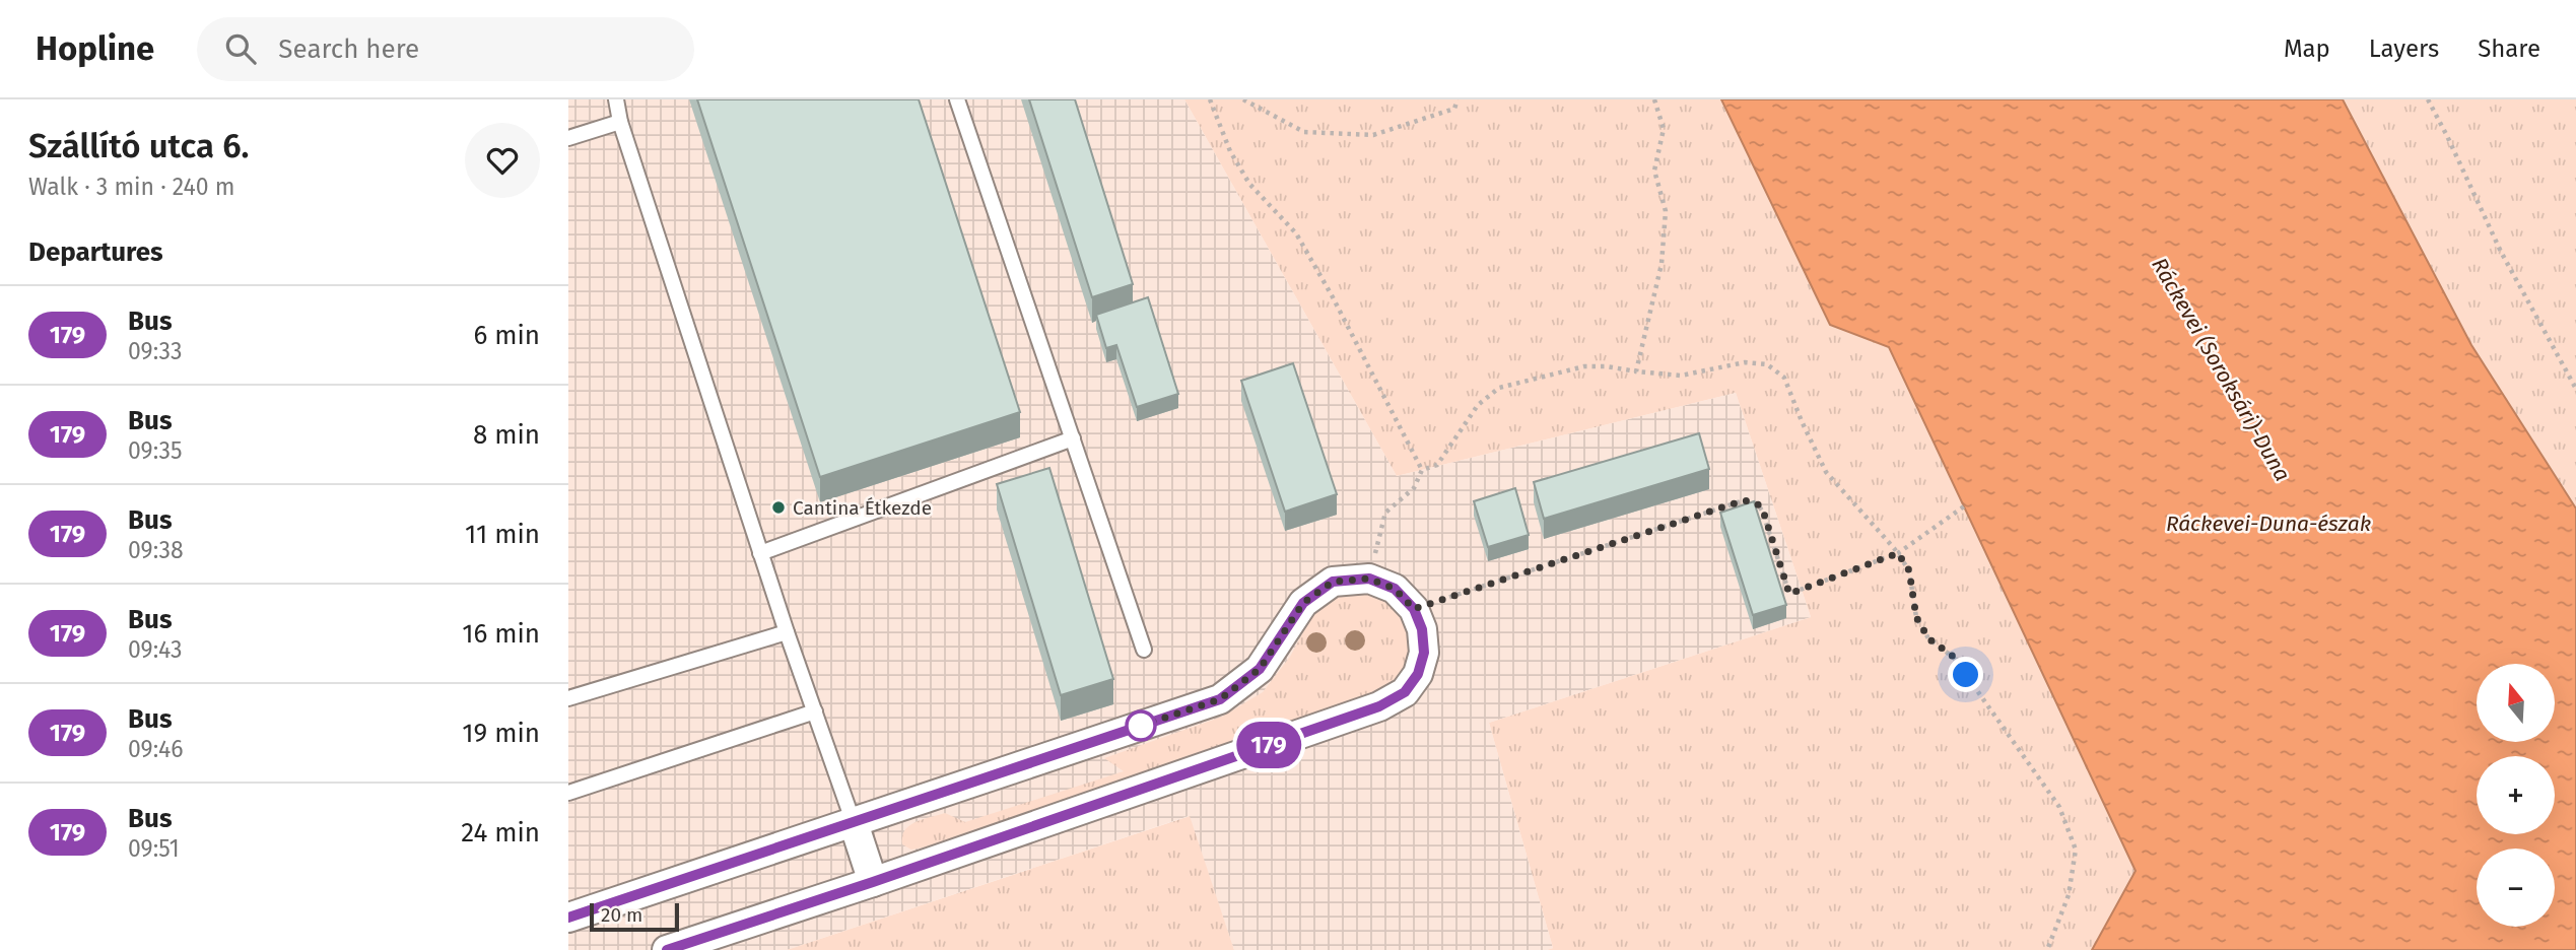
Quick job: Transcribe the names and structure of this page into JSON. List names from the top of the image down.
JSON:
{
  "water": ["Ráckevei (Soroksári)-Duna", "Ráckevei-Duna-észak"],
  "places": ["Cantina Étkezde"],
  "lines": ["bus line 179"],
  "scale_bar": "20 m",
  "north": "top",
  "page": {
    "header": "Hopline",
    "search": "Search here",
    "nav": ["Map", "Layers", "Share"],
    "heading": [
      ["Szállító utca 6.", "Walk · 3 min · 240 m"],
      "Departures"
    ],
    "on_map": "179",
    "list": [
      {
        "mark": "179",
        "name": "Bus",
        "note": "09:33",
        "value": "6 min"
      },
      {
        "mark": "179",
        "name": "Bus",
        "note": "09:35",
        "value": "8 min"
      },
      {
        "mark": "179",
        "name": "Bus",
        "note": "09:38",
        "value": "11 min"
      },
      {
        "mark": "179",
        "name": "Bus",
        "note": "09:43",
        "value": "16 min"
      },
      {
        "mark": "179",
        "name": "Bus",
        "note": "09:46",
        "value": "19 min"
      },
      {
        "mark": "179",
        "name": "Bus",
        "note": "09:51",
        "value": "24 min"
      }
    ],
    "map_buttons": ["+", "−"],
    "scale": "20 m"
  }
}
